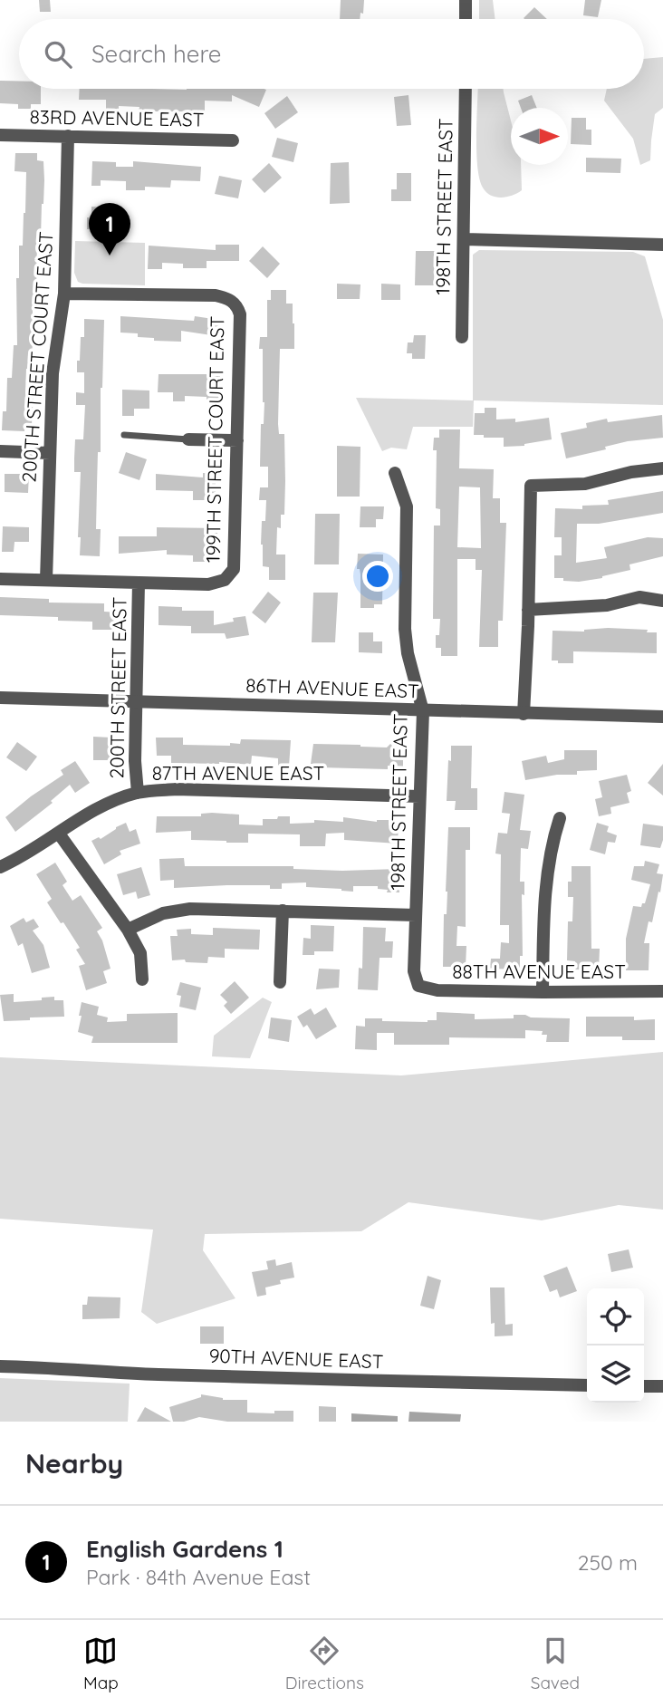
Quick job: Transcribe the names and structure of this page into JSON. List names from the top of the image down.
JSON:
{
  "streets": {
    "street": [
      "83RD AVENUE EAST",
      "198TH STREET EAST",
      "200TH STREET COURT EAST",
      "199TH STREET COURT EAST",
      "200TH STREET EAST",
      "86TH AVENUE EAST",
      "87TH AVENUE EAST",
      "88TH AVENUE EAST",
      "90TH AVENUE EAST"
    ]
  },
  "crossings": [
    ["83RD AVENUE EAST", "200TH STREET COURT EAST"],
    ["198TH STREET EAST", "86TH AVENUE EAST"],
    ["198TH STREET EAST", "87TH AVENUE EAST"],
    ["198TH STREET EAST", "88TH AVENUE EAST"],
    ["200TH STREET COURT EAST", "199TH STREET COURT EAST"],
    ["199TH STREET COURT EAST", "200TH STREET EAST"],
    ["200TH STREET EAST", "86TH AVENUE EAST"],
    ["200TH STREET EAST", "87TH AVENUE EAST"]
  ],
  "north": "right",
  "page": {
    "search": "Search here",
    "pins": "1",
    "heading": "Nearby",
    "list": [
      {
        "mark": "1",
        "name": "English Gardens 1",
        "note": "Park · 84th Avenue East",
        "value": "250 m"
      }
    ],
    "nav": ["Map", "Directions", "Saved"]
  }
}
